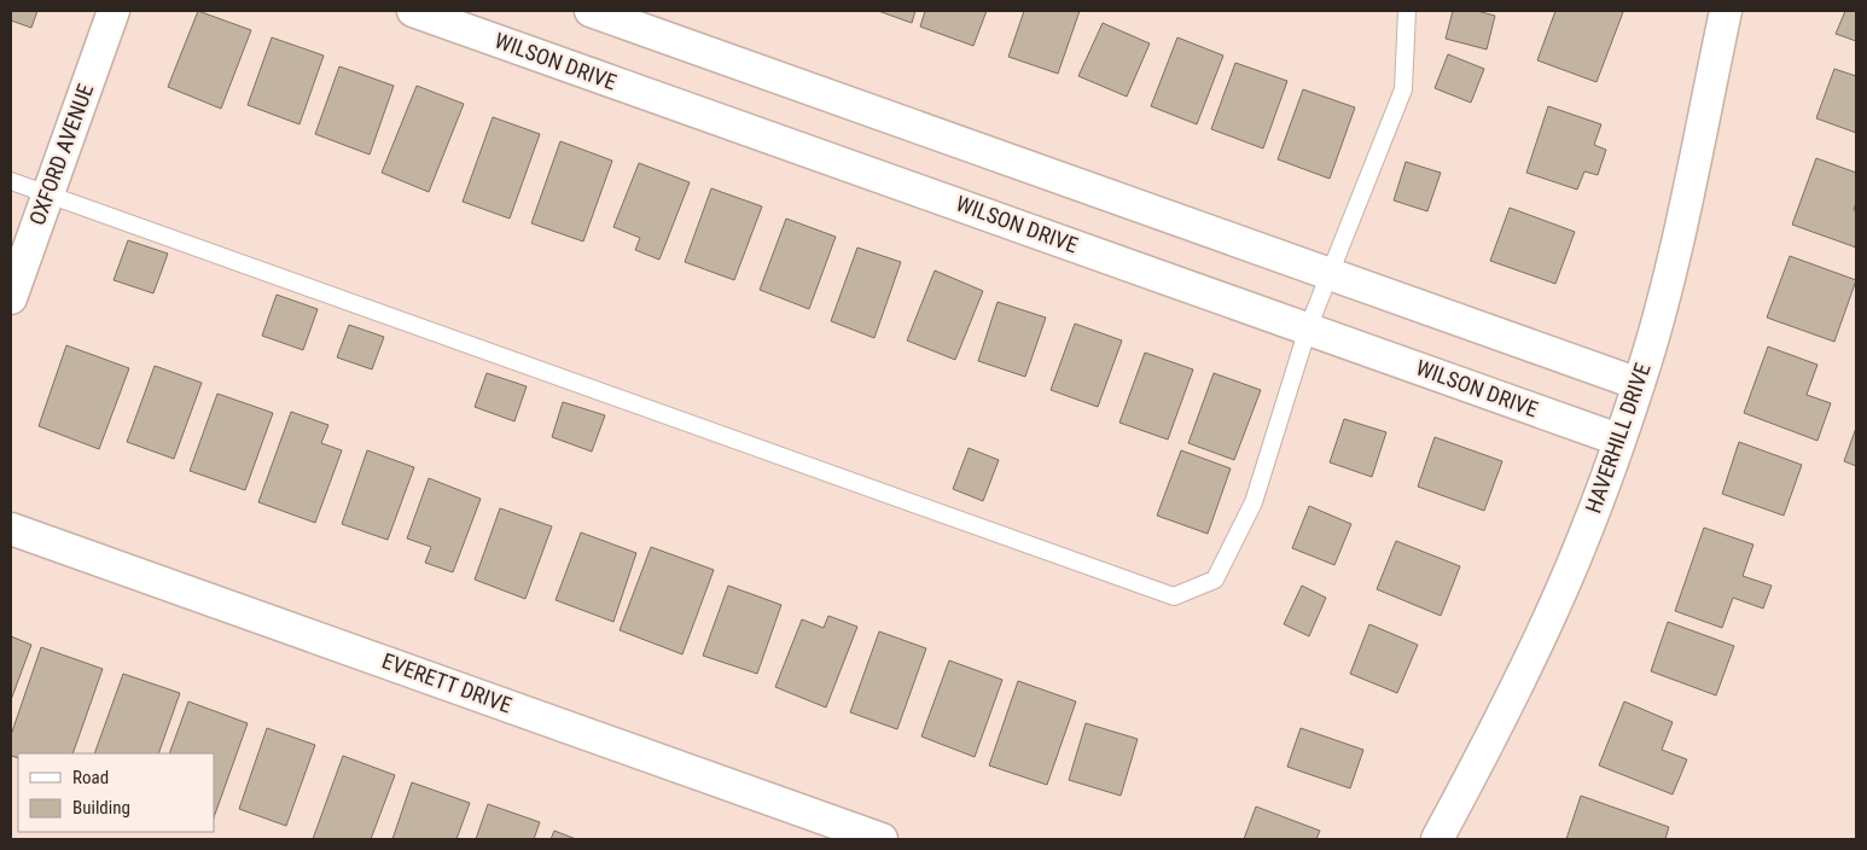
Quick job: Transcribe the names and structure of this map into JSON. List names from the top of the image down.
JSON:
{
  "streets": {
    "street": [
      "WILSON DRIVE",
      "OXFORD AVENUE",
      "HAVERHILL DRIVE",
      "EVERETT DRIVE"
    ]
  },
  "crossings": [
    ["WILSON DRIVE", "HAVERHILL DRIVE"]
  ],
  "legend": ["Road", "Building"]
}
